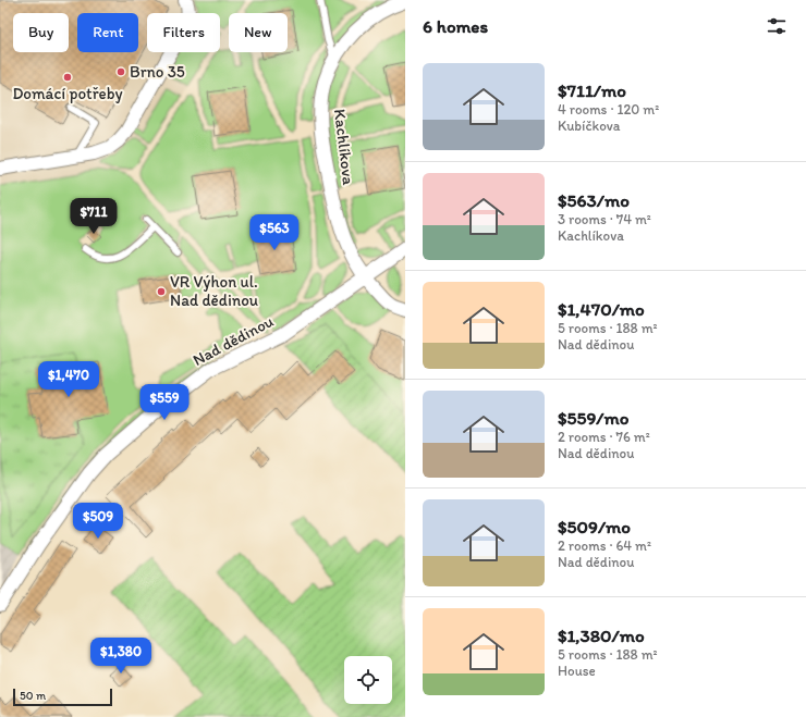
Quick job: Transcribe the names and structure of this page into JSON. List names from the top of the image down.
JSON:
{
  "streets": {
    "street": ["Kachlíkova", "Nad dědinou"]
  },
  "crossings": [
    ["Kachlíkova", "Nad dědinou"]
  ],
  "places": ["Brno 35", "Domácí potřeby", "VR Výhon ul. Nad dědinou"],
  "scale_bar": "50 m",
  "page": {
    "heading": "6 homes",
    "chip": [
      "Buy",
      "Rent",
      "Filters",
      "New"
    ],
    "list": [
      {
        "name": "$711/mo",
        "note": "4 rooms · 120 m² · Kubíčkova"
      },
      {
        "name": "$563/mo",
        "note": "3 rooms · 74 m² · Kachlíkova"
      },
      {
        "name": "$1,470/mo",
        "note": "5 rooms · 188 m² · Nad dědinou"
      },
      {
        "name": "$559/mo",
        "note": "2 rooms · 76 m² · Nad dědinou"
      },
      {
        "name": "$509/mo",
        "note": "2 rooms · 64 m² · Nad dědinou"
      },
      {
        "name": "$1,380/mo",
        "note": "5 rooms · 188 m² · House"
      }
    ],
    "price": [
      "$711",
      "$563",
      "$1,470",
      "$559",
      "$509",
      "$1,380"
    ],
    "scale": "50 m"
  }
}
